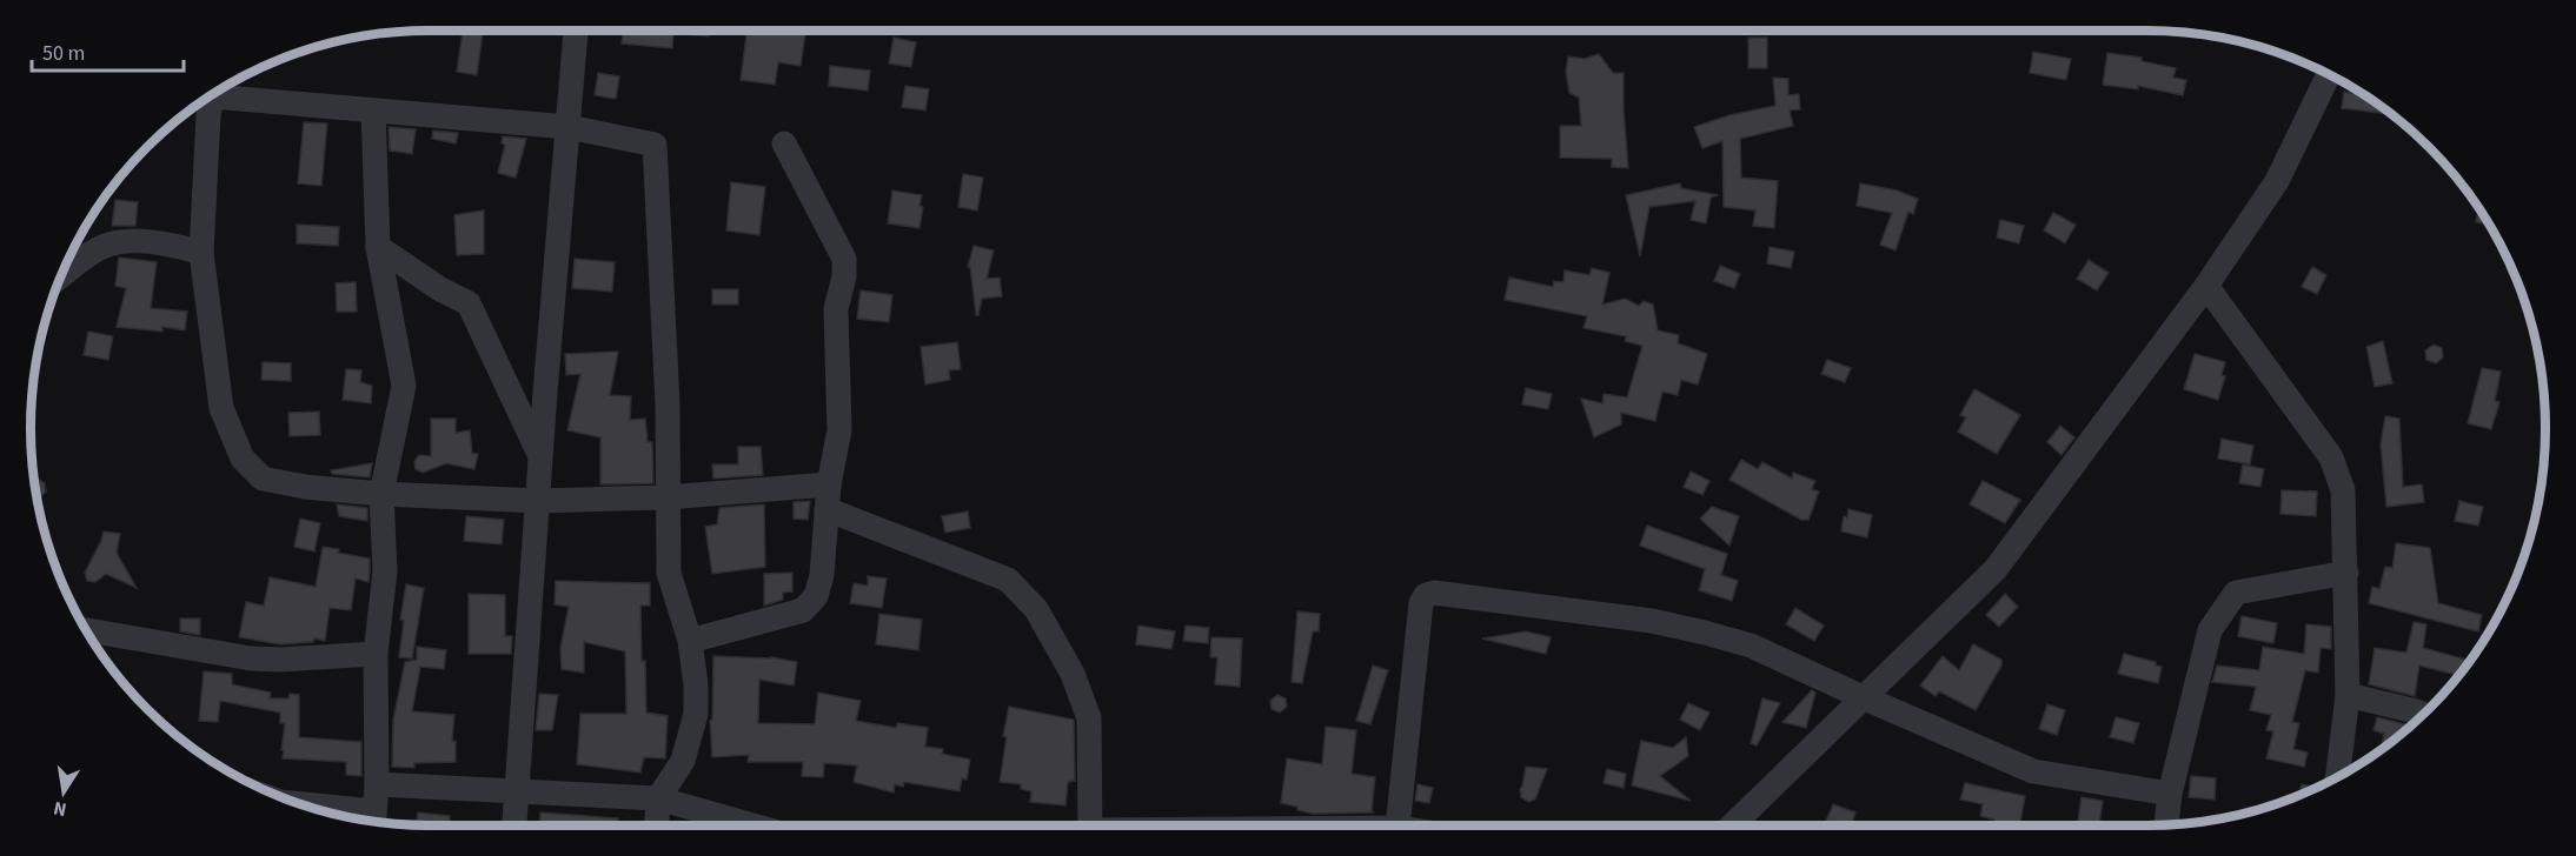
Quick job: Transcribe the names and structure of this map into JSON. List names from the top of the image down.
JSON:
{
  "scale_bar": "50 m",
  "north": "bottom"
}
